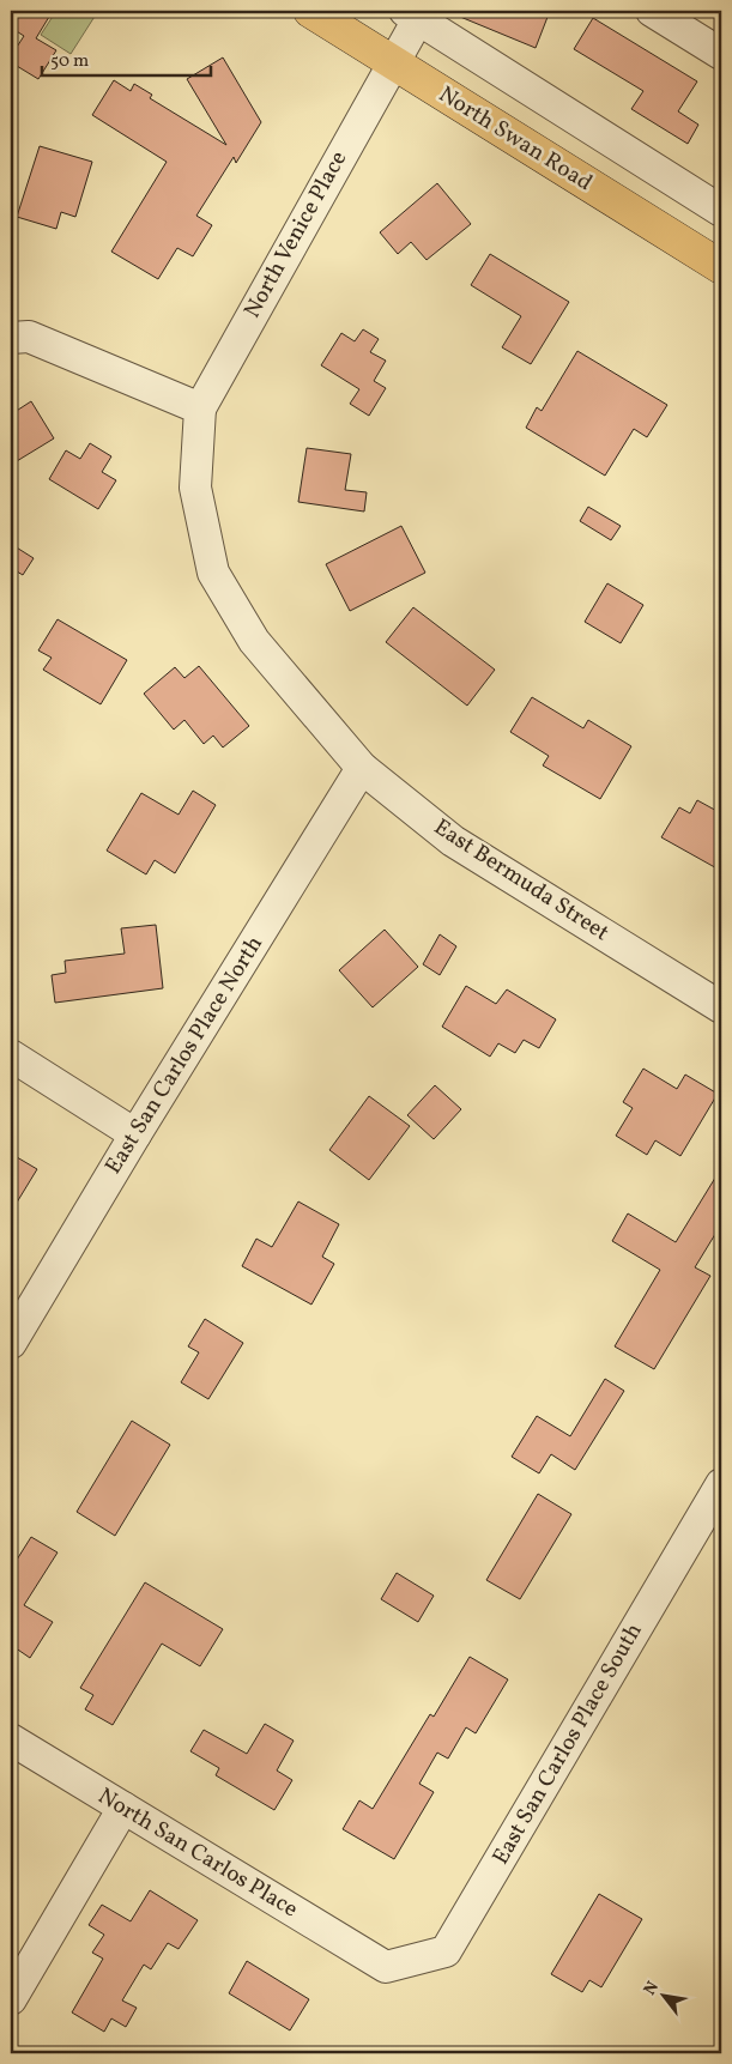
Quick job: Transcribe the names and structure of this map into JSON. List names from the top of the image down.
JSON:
{
  "streets": {
    "main road": ["North Swan Road"],
    "street": [
      "North Venice Place",
      "East Bermuda Street",
      "East San Carlos Place North",
      "East San Carlos Place South",
      "North San Carlos Place"
    ]
  },
  "crossings": [
    ["North Swan Road", "North Venice Place"],
    ["North Venice Place", "East Bermuda Street"],
    ["East Bermuda Street", "East San Carlos Place North"],
    ["East San Carlos Place South", "North San Carlos Place"]
  ],
  "scale_bar": "50 m",
  "north": "top left"
}
